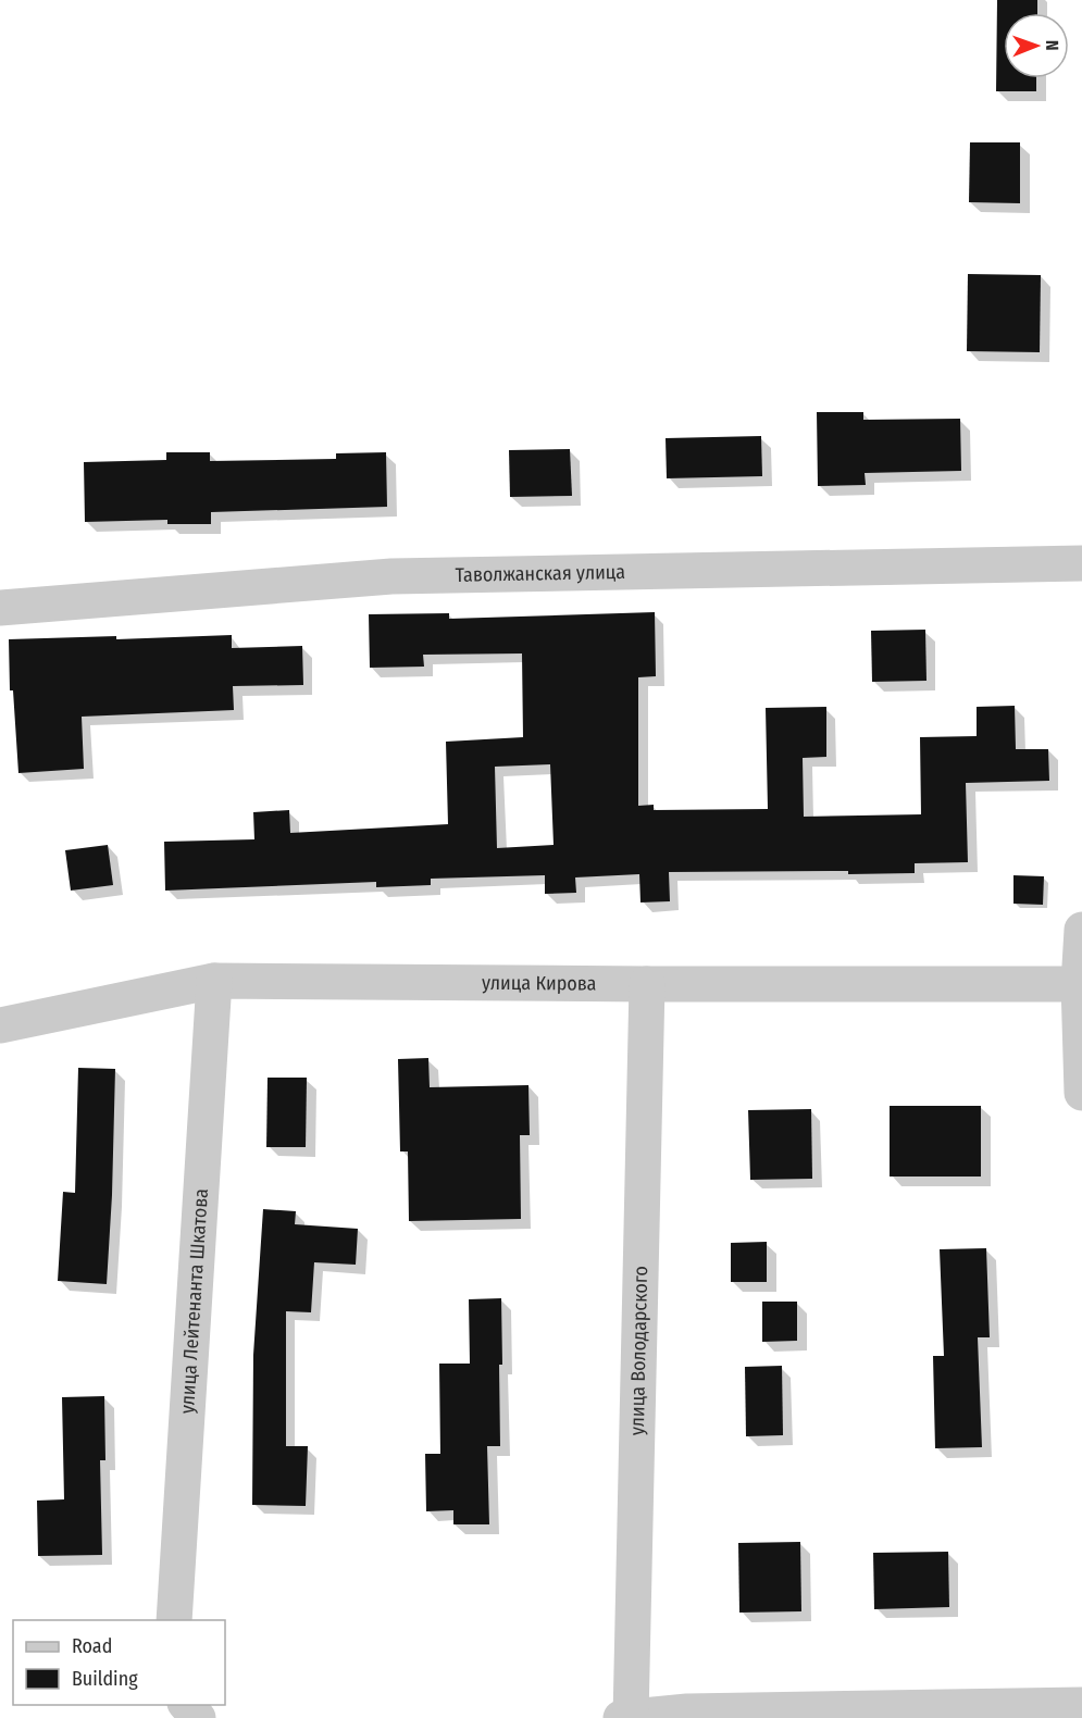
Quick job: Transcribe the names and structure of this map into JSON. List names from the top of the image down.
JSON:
{
  "streets": {
    "street": [
      "Таволжанская улица",
      "улица Кирова",
      "улица Лейтенанта Шкатова",
      "улица Володарского"
    ]
  },
  "crossings": [
    ["улица Кирова", "улица Лейтенанта Шкатова"],
    ["улица Кирова", "улица Володарского"]
  ],
  "legend": ["Road", "Building"],
  "north": "right"
}
